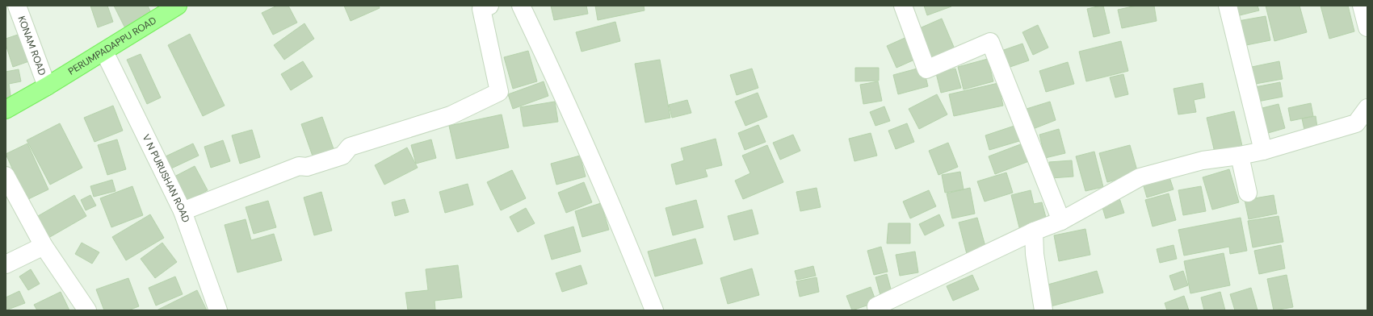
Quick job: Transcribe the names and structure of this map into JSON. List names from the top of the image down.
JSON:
{
  "streets": {
    "main road": ["PERUMPADAPPU ROAD"],
    "street": ["KONAM ROAD", "V N PURUSHAN ROAD"]
  },
  "crossings": [
    ["KONAM ROAD", "PERUMPADAPPU ROAD"],
    ["PERUMPADAPPU ROAD", "V N PURUSHAN ROAD"]
  ]
}
